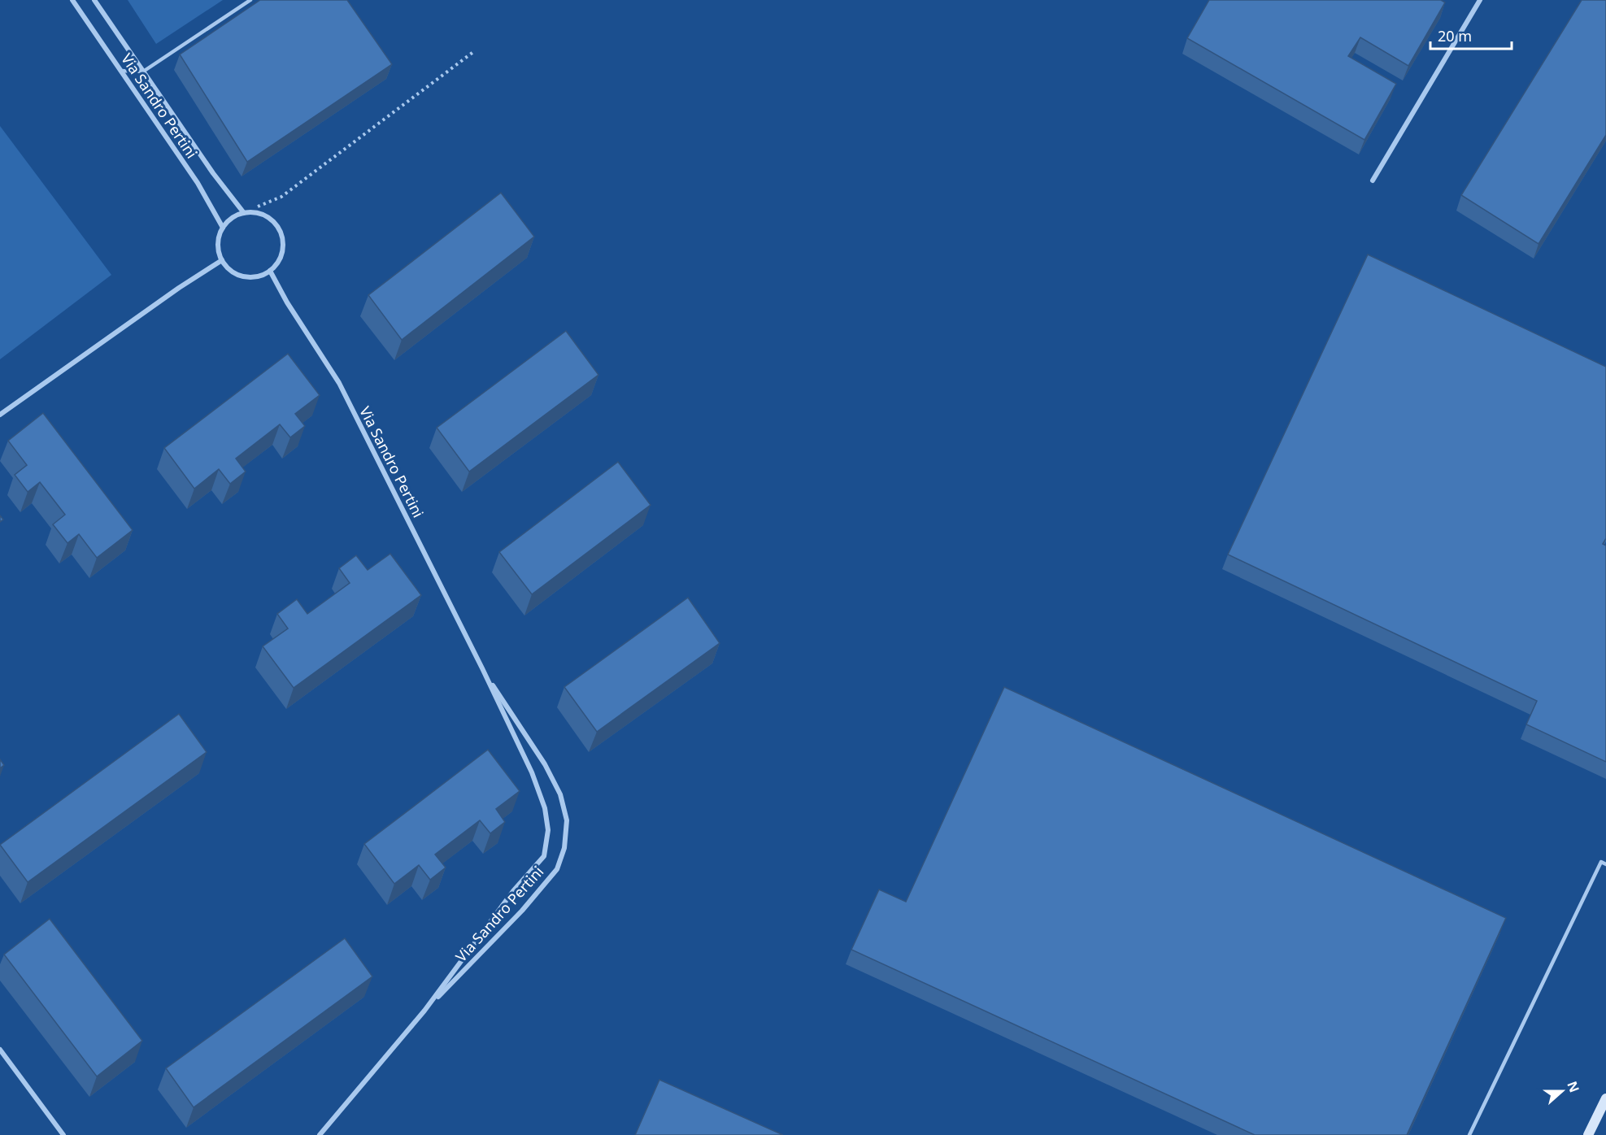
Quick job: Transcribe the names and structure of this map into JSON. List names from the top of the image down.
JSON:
{
  "streets": {
    "street": ["Via Sandro Pertini"]
  },
  "scale_bar": "20 m",
  "north": "right"
}
